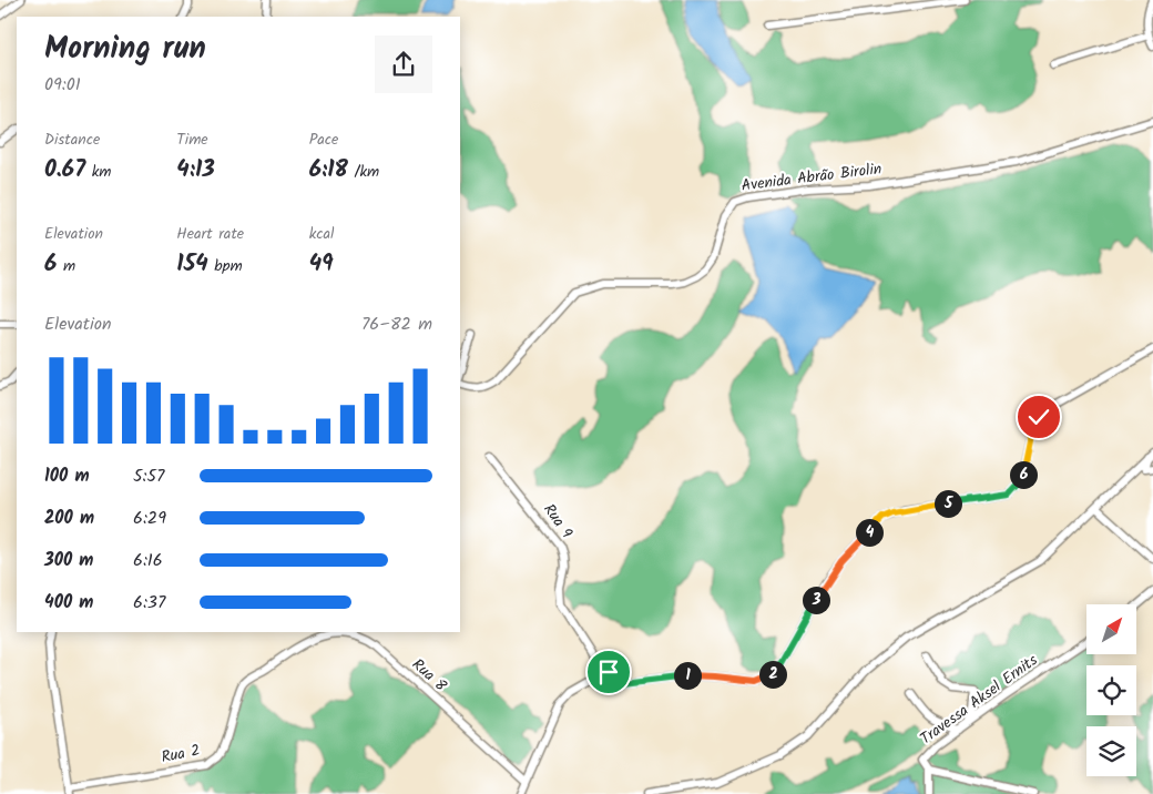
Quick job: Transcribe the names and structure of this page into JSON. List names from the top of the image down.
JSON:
{
  "streets": {
    "street": [
      "Avenida Abrão Birolin",
      "Rua 9",
      "Rua 8",
      "Travessa Aksel Ernits",
      "Rua 2"
    ]
  },
  "crossings": [
    ["Rua 8", "Rua 2"]
  ],
  "north": "top right",
  "page": {
    "heading": ["Morning run", "09:01"],
    "stats": [
      ["Distance", "0.67 km"],
      ["Time", "4:13"],
      ["Pace", "6:18 /km"],
      ["Elevation", "6 m"],
      ["Heart rate", "154 bpm"],
      ["kcal", "49"]
    ],
    "chart": ["Elevation", "76–82 m"],
    "list": [
      {
        "name": "100 m",
        "note": "5:57"
      },
      {
        "name": "200 m",
        "note": "6:29"
      },
      {
        "name": "300 m",
        "note": "6:16"
      },
      {
        "name": "400 m",
        "note": "6:37"
      }
    ],
    "pins": [
      "6",
      "5",
      "4",
      "3",
      "2",
      "1"
    ]
  }
}
